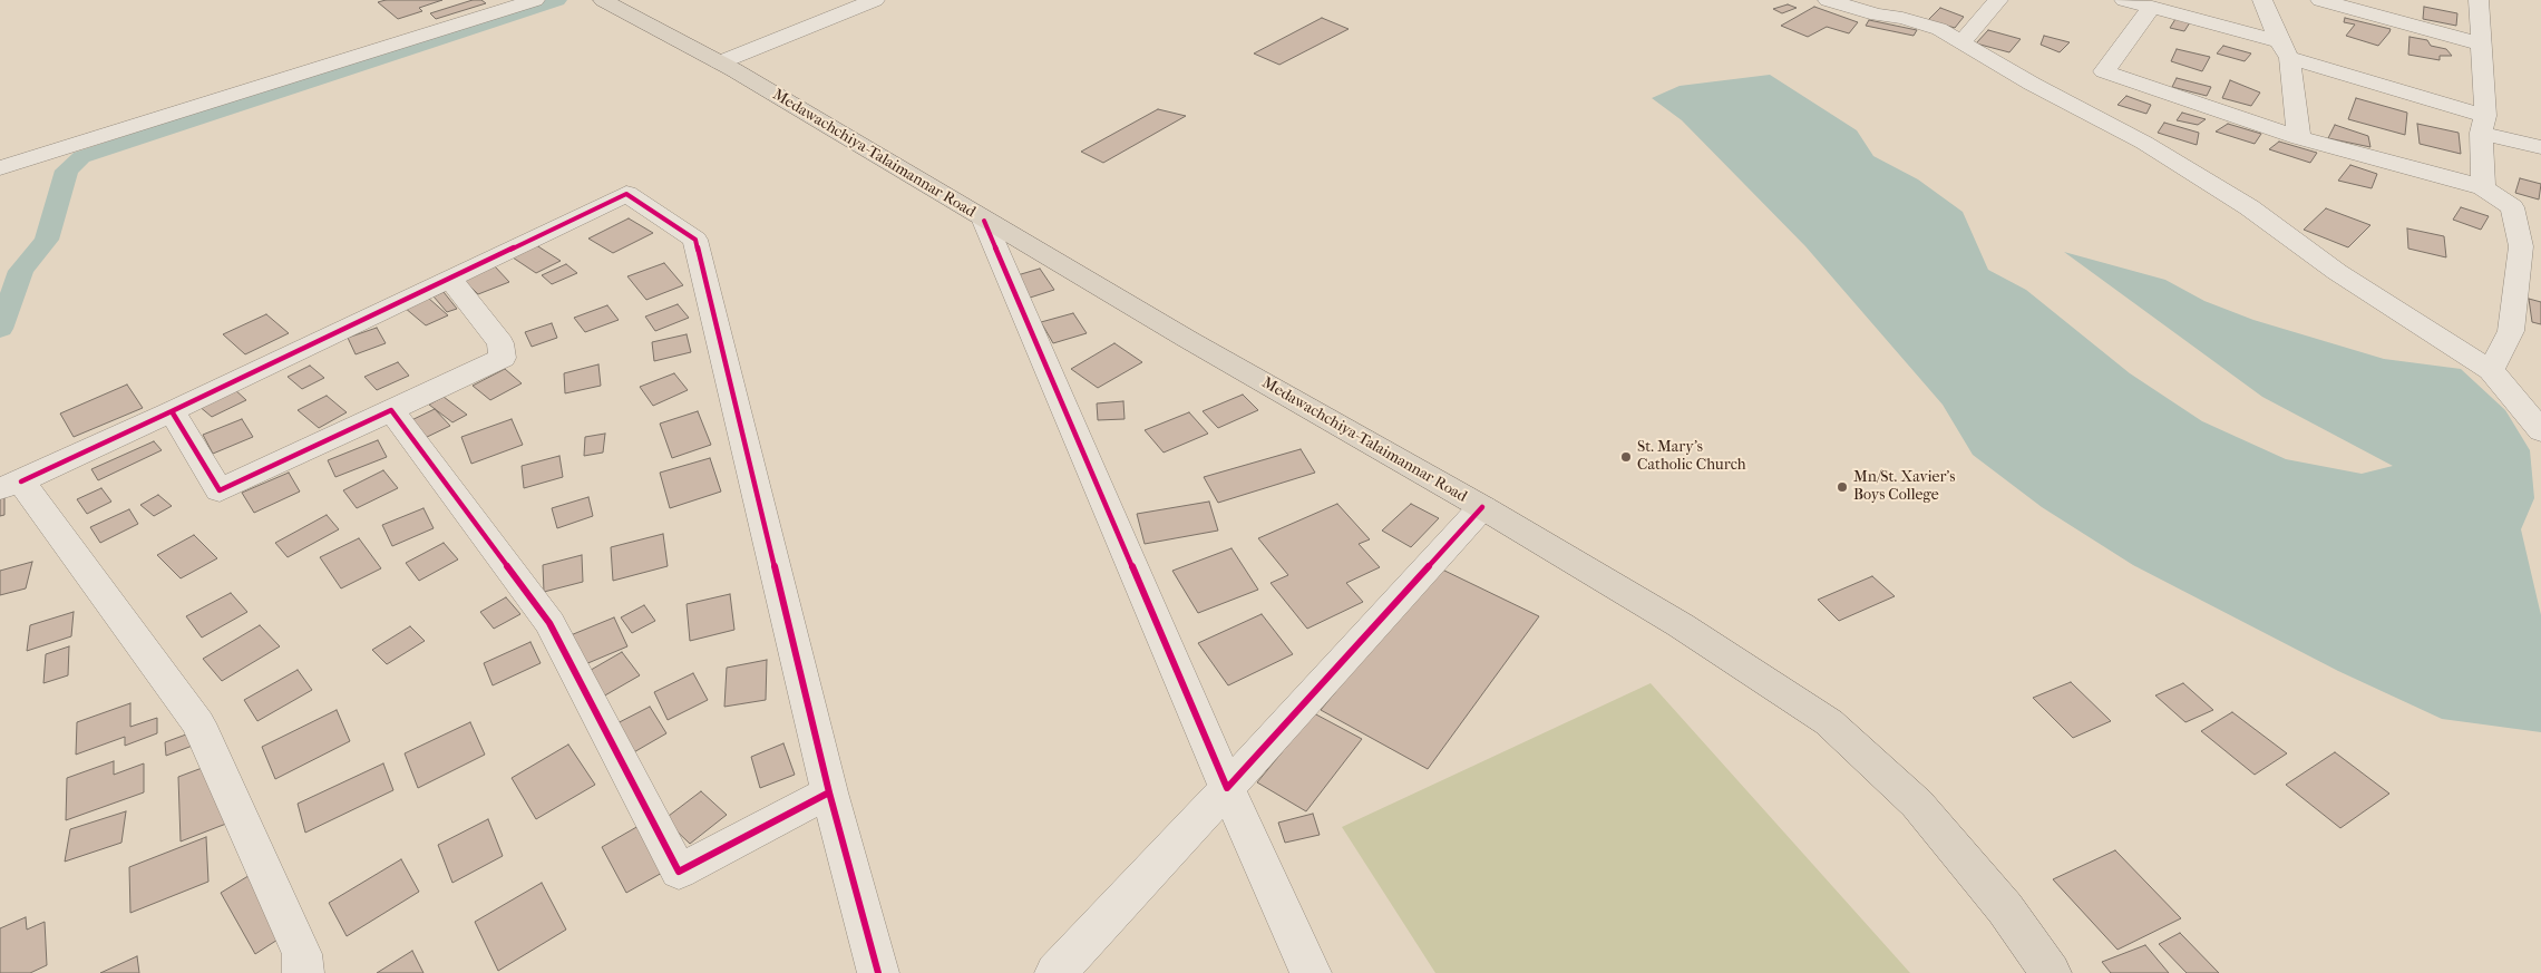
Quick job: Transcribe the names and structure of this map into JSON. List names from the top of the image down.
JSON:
{
  "streets": {
    "highway": ["Medawachchiya-Talaimannar Road"]
  },
  "places": ["St. Mary's Catholic Church", "Mn/St. Xavier's Boys College"]
}
